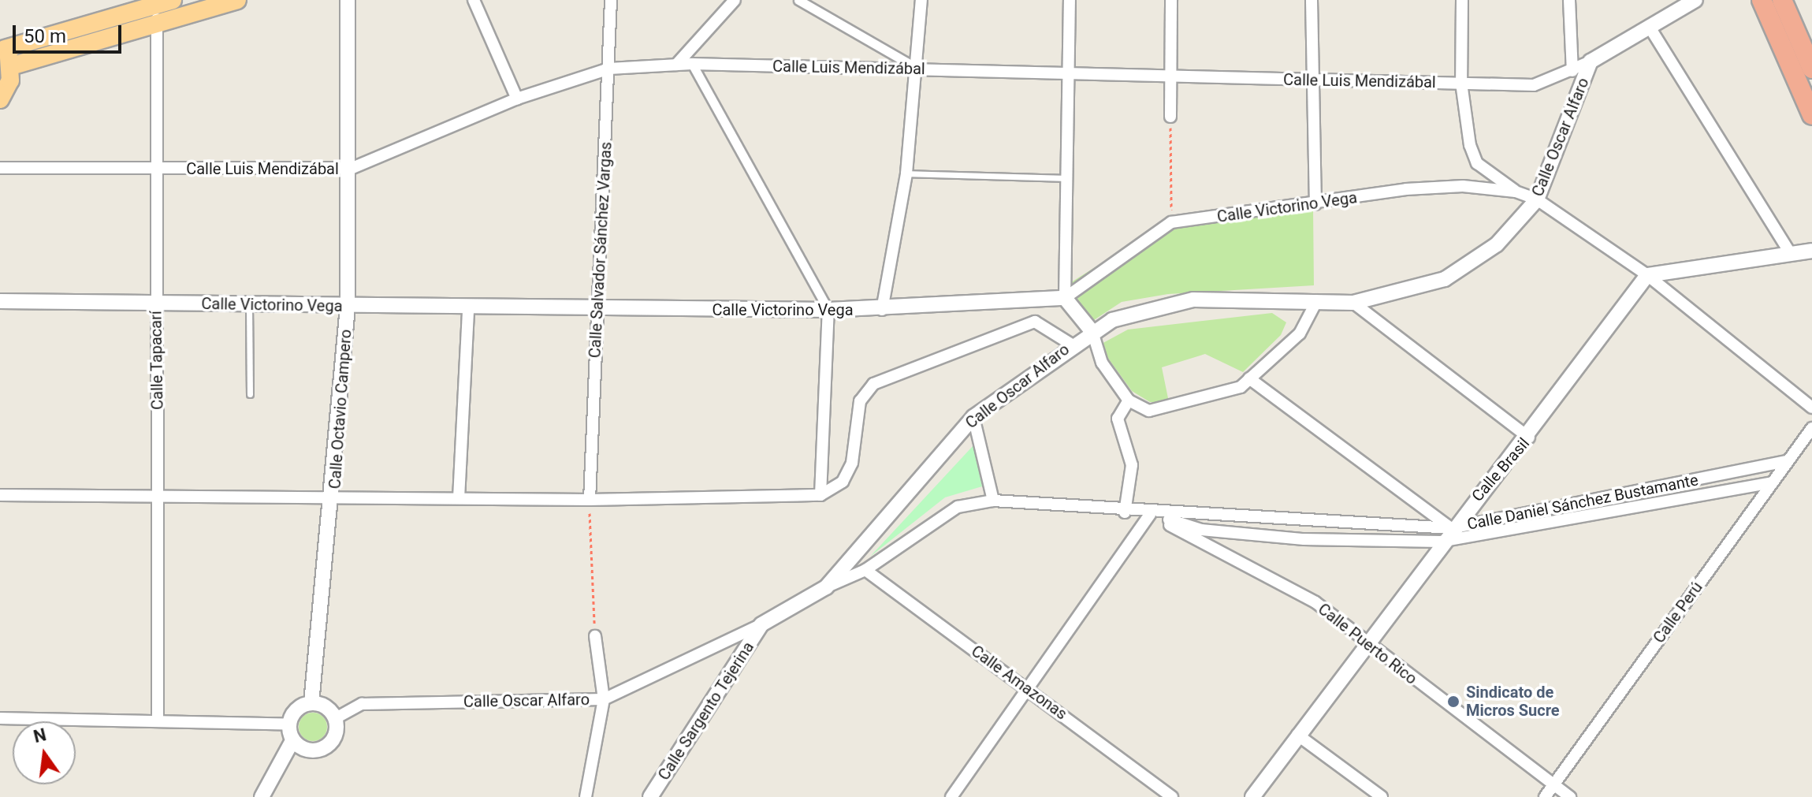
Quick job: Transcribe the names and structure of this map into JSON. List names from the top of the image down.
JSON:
{
  "streets": {
    "street": [
      "Calle Luis Mendizábal",
      "Calle Oscar Alfaro",
      "Calle Victorino Vega",
      "Calle Salvador Sánchez Vargas",
      "Calle Tapacarí",
      "Calle Octavio Campero",
      "Calle Brasil",
      "Calle Daniel Sánchez Bustamante",
      "Calle Perú",
      "Calle Puerto Rico",
      "Calle Amazonas",
      "Calle Sargento Tejerina"
    ]
  },
  "crossings": [
    ["Calle Luis Mendizábal", "Calle Oscar Alfaro"],
    ["Calle Luis Mendizábal", "Calle Salvador Sánchez Vargas"],
    ["Calle Luis Mendizábal", "Calle Tapacarí"],
    ["Calle Luis Mendizábal", "Calle Octavio Campero"],
    ["Calle Oscar Alfaro", "Calle Victorino Vega"],
    ["Calle Oscar Alfaro", "Calle Octavio Campero"],
    ["Calle Oscar Alfaro", "Calle Daniel Sánchez Bustamante"],
    ["Calle Oscar Alfaro", "Calle Sargento Tejerina"],
    ["Calle Victorino Vega", "Calle Salvador Sánchez Vargas"],
    ["Calle Victorino Vega", "Calle Tapacarí"],
    ["Calle Victorino Vega", "Calle Octavio Campero"],
    ["Calle Victorino Vega", "Calle Brasil"],
    ["Calle Brasil", "Calle Daniel Sánchez Bustamante"],
    ["Calle Brasil", "Calle Puerto Rico"],
    ["Calle Daniel Sánchez Bustamante", "Calle Perú"],
    ["Calle Daniel Sánchez Bustamante", "Calle Puerto Rico"],
    ["Calle Daniel Sánchez Bustamante", "Calle Amazonas"],
    ["Calle Perú", "Calle Puerto Rico"]
  ],
  "places": ["Sindicato de Micros Sucre"],
  "scale_bar": "50 m",
  "north": "top"
}
